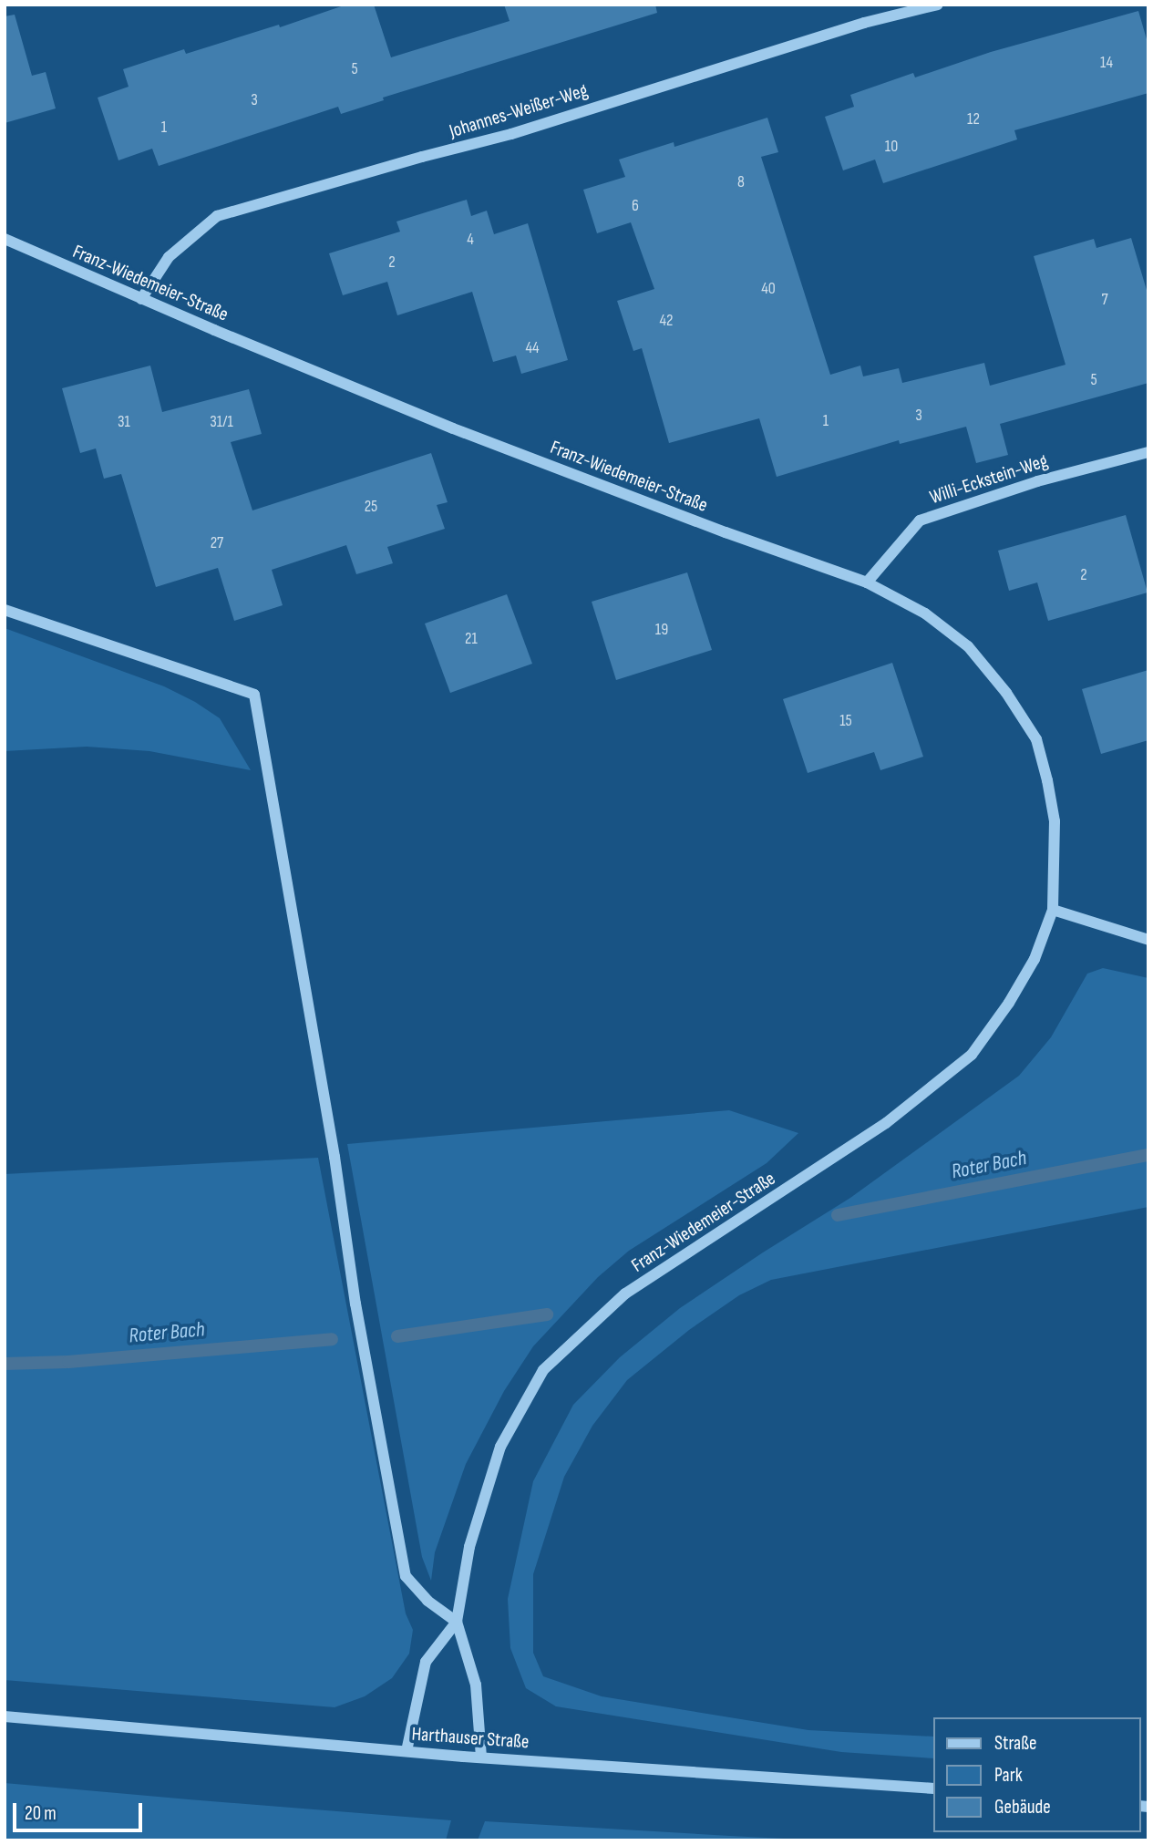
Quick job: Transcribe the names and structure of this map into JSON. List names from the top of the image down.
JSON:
{
  "streets": {
    "street": [
      "Johannes-Weißer-Weg",
      "Franz-Wiedemeier-Straße",
      "Willi-Eckstein-Weg",
      "Harthauser Straße"
    ]
  },
  "crossings": [
    ["Johannes-Weißer-Weg", "Franz-Wiedemeier-Straße"],
    ["Franz-Wiedemeier-Straße", "Willi-Eckstein-Weg"],
    ["Franz-Wiedemeier-Straße", "Harthauser Straße"]
  ],
  "water": ["Roter Bach"],
  "house_numbers": [
    "14",
    "5",
    "3",
    "12",
    "1",
    "10",
    "8",
    "6",
    "4",
    "2",
    "40",
    "7",
    "42",
    "44",
    "5",
    "3",
    "1",
    "31",
    "31/1",
    "25",
    "27",
    "2",
    "19",
    "21",
    "15"
  ],
  "legend": ["Straße", "Park", "Gebäude"],
  "scale_bar": "20 m"
}
